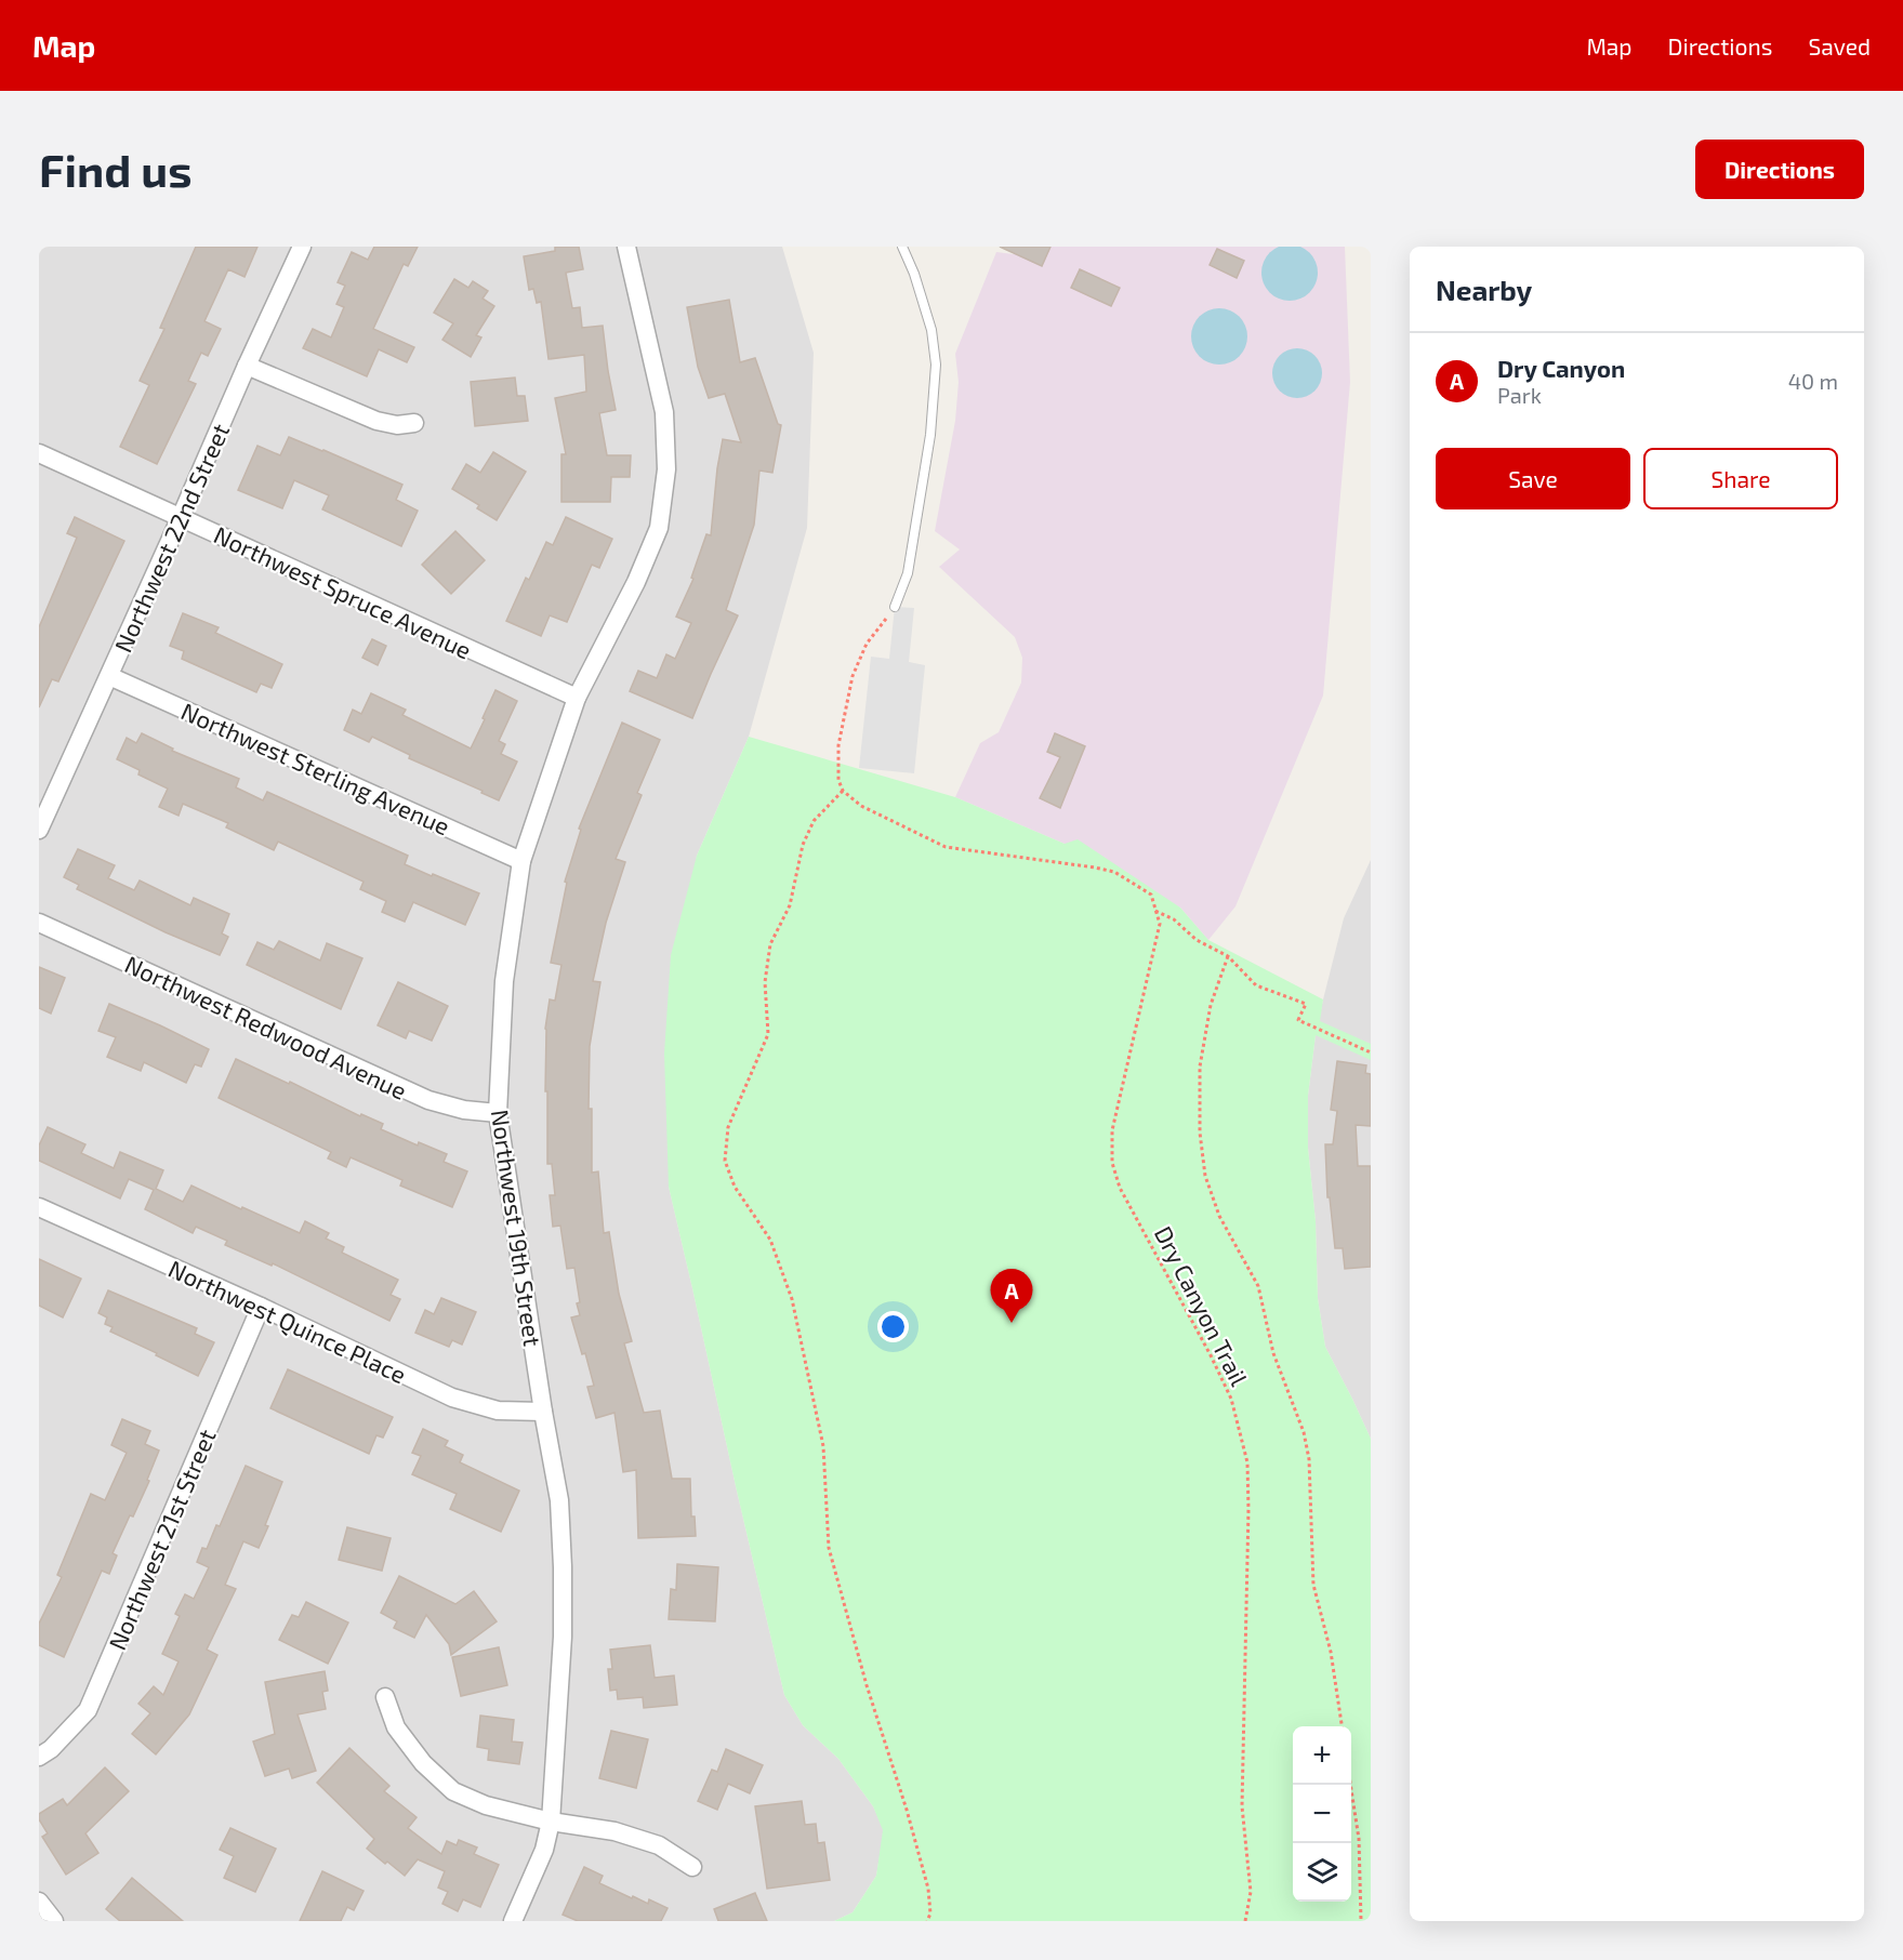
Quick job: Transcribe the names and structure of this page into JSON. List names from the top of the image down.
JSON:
{
  "streets": {
    "street": [
      "Northwest 22nd Street",
      "Northwest Spruce Avenue",
      "Northwest Sterling Avenue",
      "Northwest Redwood Avenue",
      "Northwest 19th Street",
      "Northwest Quince Place",
      "Northwest 21st Street"
    ],
    "path": ["Dry Canyon Trail"]
  },
  "crossings": [
    ["Northwest 22nd Street", "Northwest Spruce Avenue"],
    ["Northwest 22nd Street", "Northwest Sterling Avenue"],
    ["Northwest Spruce Avenue", "Northwest 19th Street"],
    ["Northwest Sterling Avenue", "Northwest 19th Street"],
    ["Northwest Redwood Avenue", "Northwest 19th Street"],
    ["Northwest 19th Street", "Northwest Quince Place"],
    ["Northwest Quince Place", "Northwest 21st Street"]
  ],
  "page": {
    "header": "Map",
    "nav": ["Map", "Directions", "Saved"],
    "buttons": [
      "Directions",
      ["Save", "Share"]
    ],
    "title": "Find us",
    "heading": "Nearby",
    "list": [
      {
        "mark": "A",
        "name": "Dry Canyon",
        "note": "Park",
        "value": "40 m"
      }
    ],
    "pins": "A",
    "map_buttons": ["+", "−"]
  }
}
